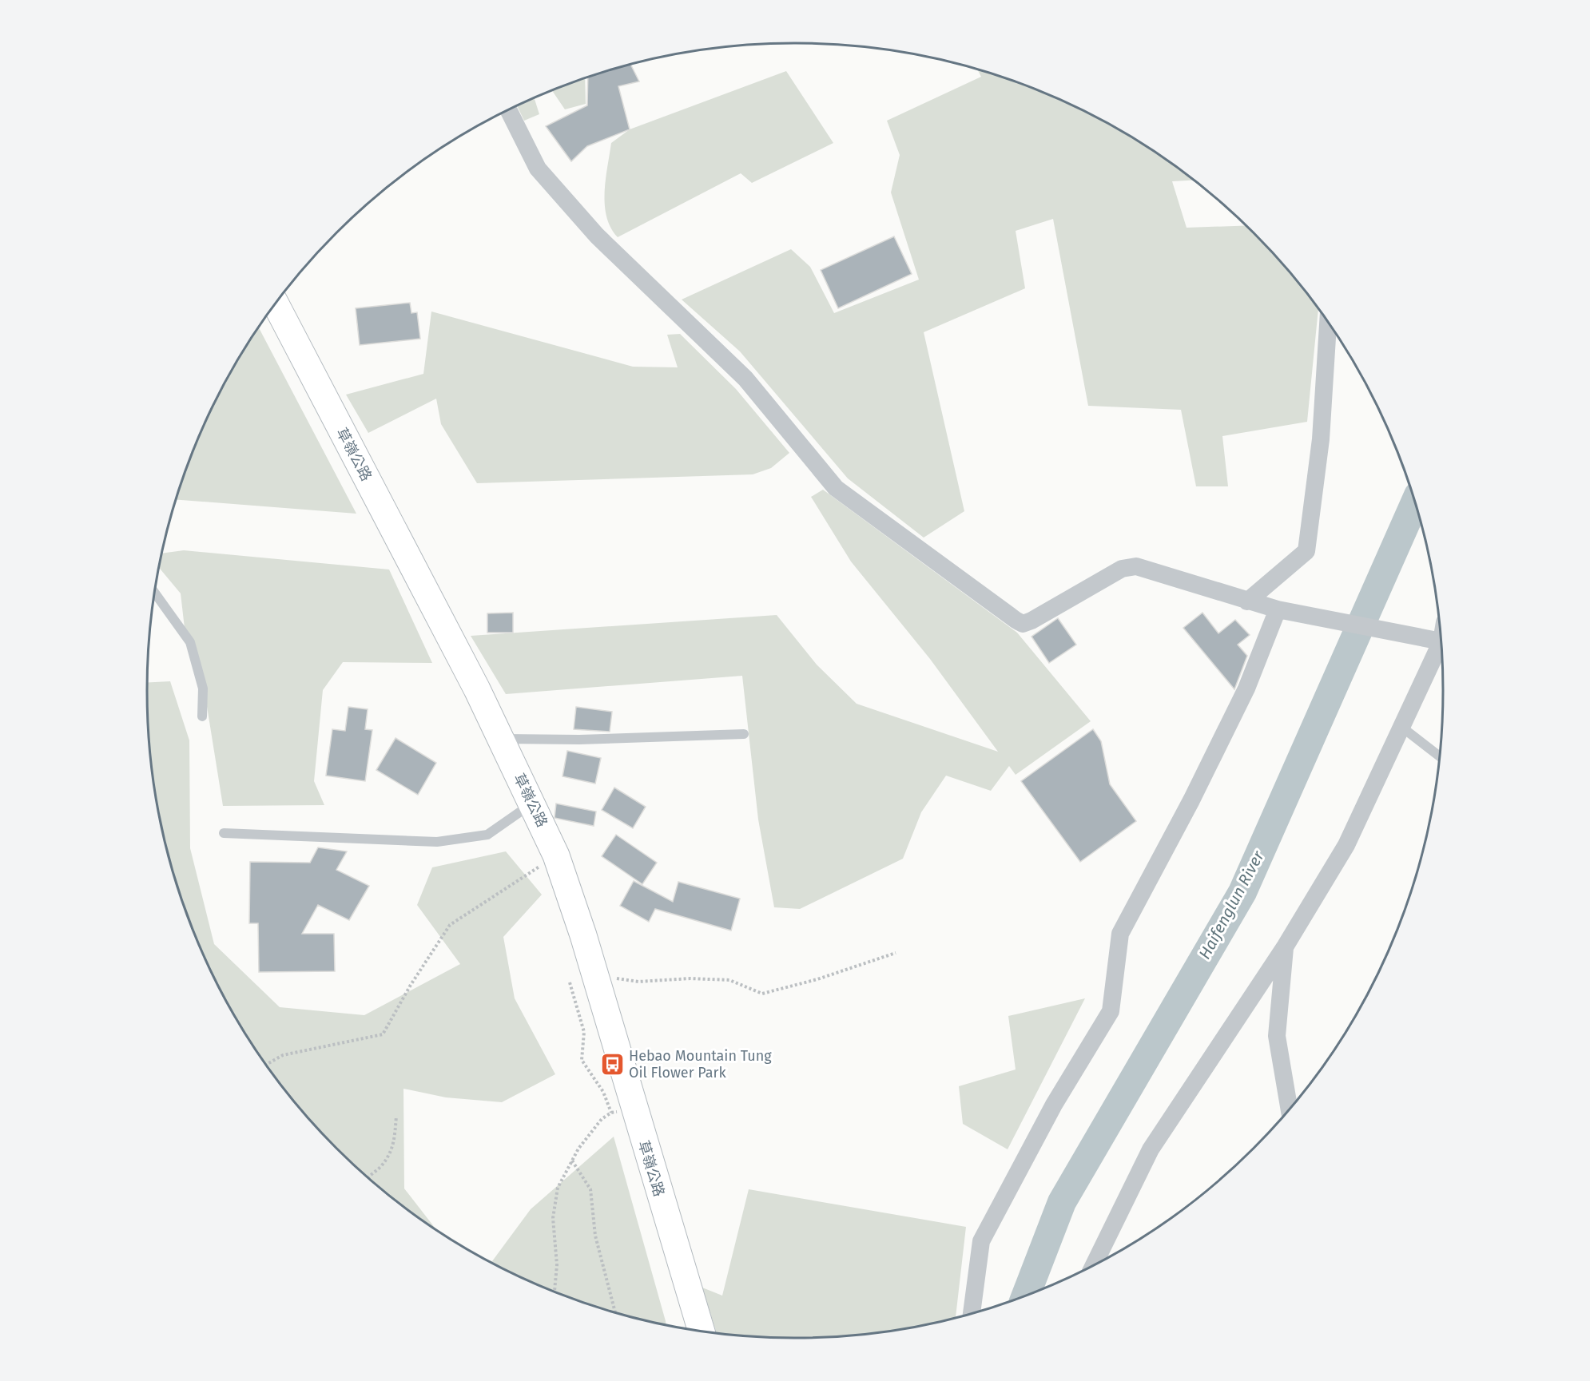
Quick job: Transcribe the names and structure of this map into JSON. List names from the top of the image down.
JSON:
{
  "streets": {
    "main road": ["草嶺公路"]
  },
  "water": ["Haifenglun River"],
  "places": {
    "bus stop": ["Hebao Mountain Tung Oil Flower Park"]
  }
}
